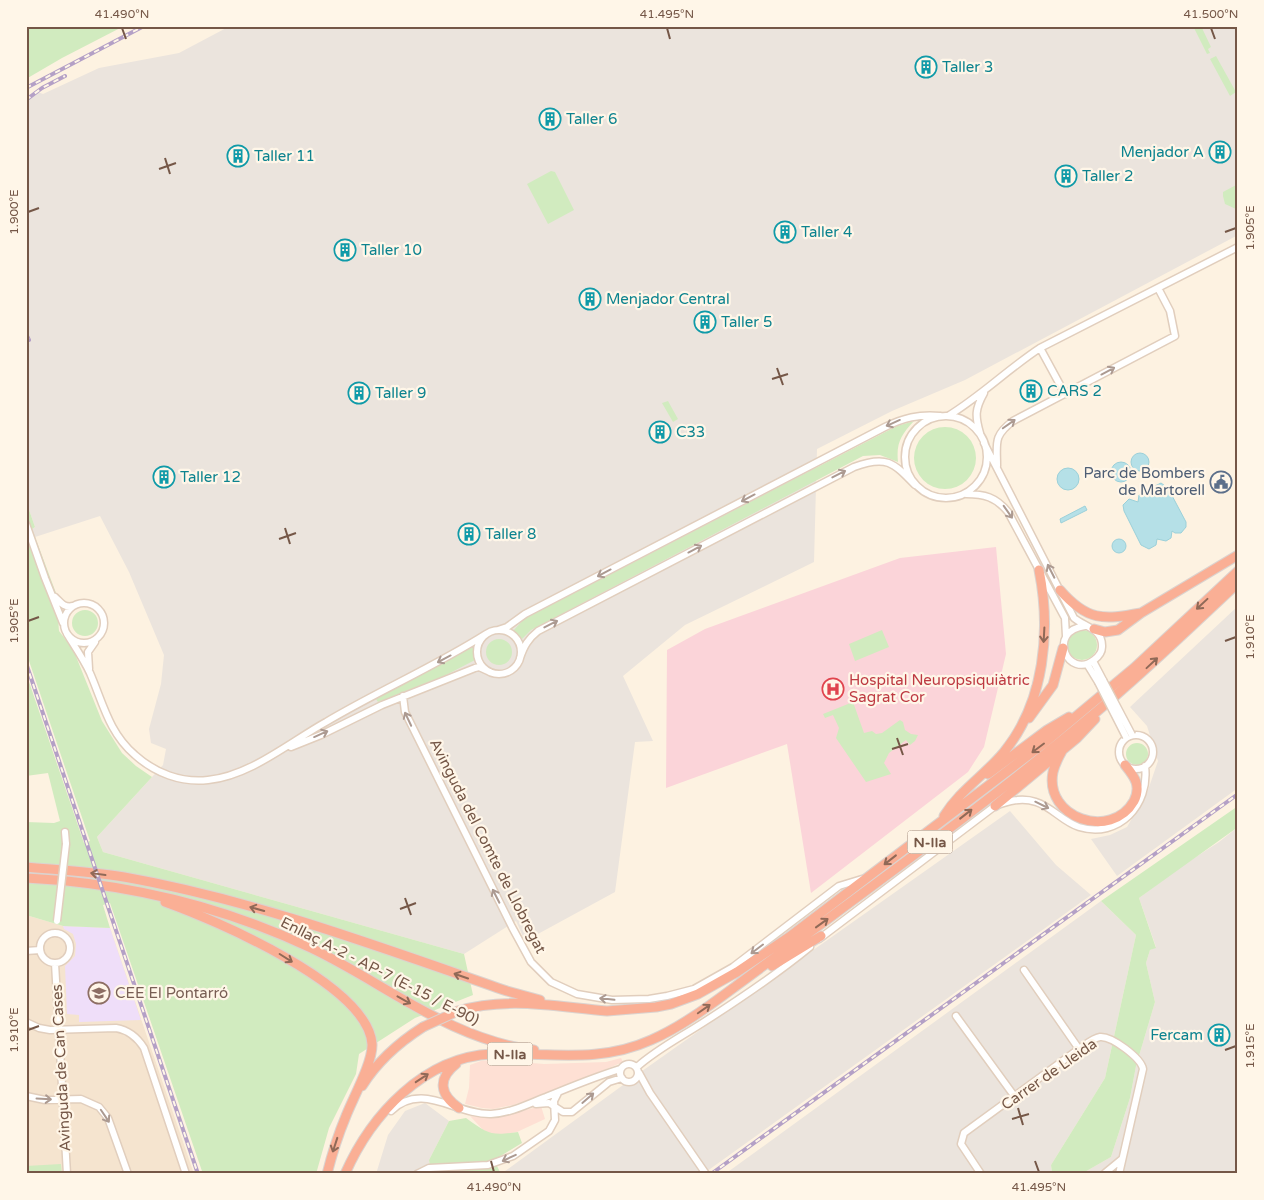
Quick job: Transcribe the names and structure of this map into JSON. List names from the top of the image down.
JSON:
{
  "streets": {
    "highway": ["N-IIa", "Enllaç A-2 - AP-7 (E-15 / E-90)"],
    "street": ["Avinguda del Comte de Llobregat", "Avinguda de Can Cases", "Carrer de Lleida"]
  },
  "crossings": [
    ["N-IIa", "Avinguda del Comte de Llobregat"],
    ["N-IIa", "Enllaç A-2 - AP-7 (E-15 / E-90)"]
  ],
  "places": {
    "building": [
      "Taller 3",
      "Taller 6",
      "Menjador A",
      "Taller 11",
      "Taller 2",
      "Taller 4",
      "Taller 10",
      "Menjador Central",
      "Taller 5",
      "CARS 2",
      "Taller 9",
      "C33",
      "Taller 12",
      "Taller 8",
      "Fercam"
    ],
    "public building": ["Parc de Bombers de Martorell"],
    "hospital": ["Hospital Neuropsiquiàtric Sagrat Cor"],
    "school or university": ["CEE El Pontarró"]
  },
  "coordinates": [
    "41.490°N",
    "41.495°N",
    "41.500°N",
    "1.900°E",
    "1.905°E",
    "1.910°E",
    "1.915°E"
  ]
}
